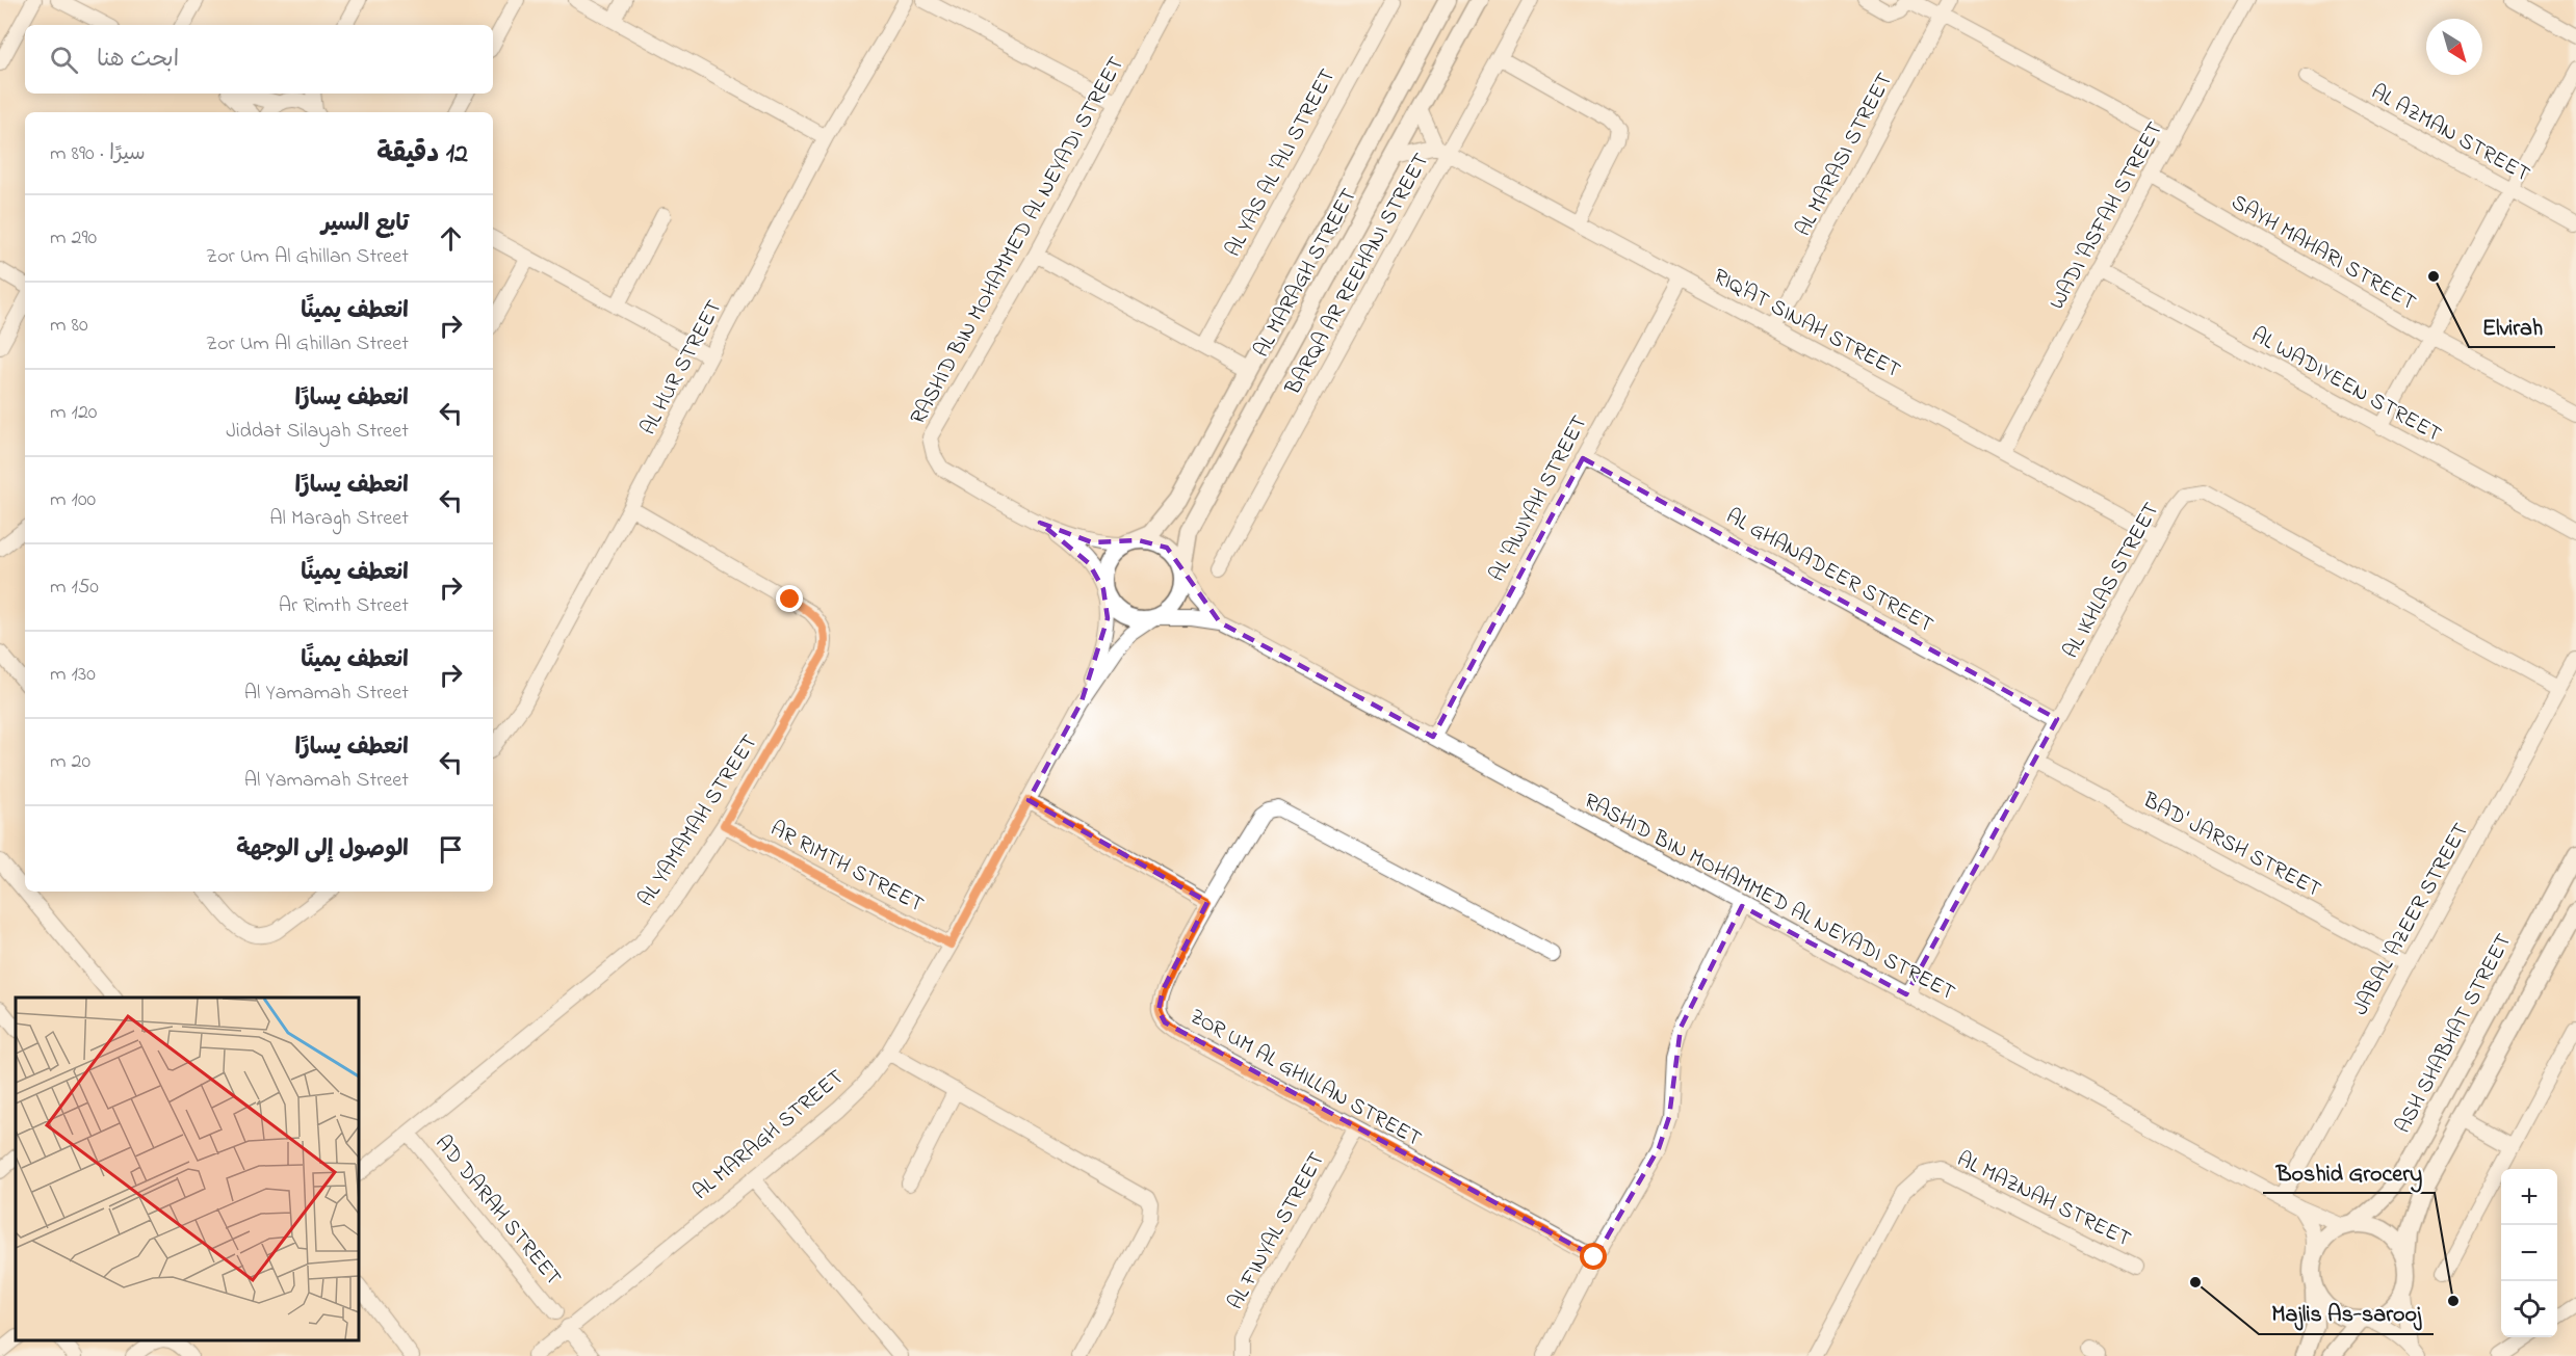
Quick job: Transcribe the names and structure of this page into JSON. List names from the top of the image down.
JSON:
{
  "streets": {
    "street": [
      "AL AZMAN STREET",
      "AL MARASI STREET",
      "AL YAS AL 'ALI STREET",
      "WADI 'ASFAH STREET",
      "RASHID BIN MOHAMMED AL NEYADI STREET",
      "SAYH MAHARI STREET",
      "AL MARAGH STREET",
      "BARQA AR REEHANI STREET",
      "RIQ'AT SINAH STREET",
      "AL HUR STREET",
      "AL WADIYEEN STREET",
      "AL 'AWIYAH STREET",
      "AL GHANADEER STREET",
      "AL IKHLAS STREET",
      "AL YAMAMAH STREET",
      "BAD' JARSH STREET",
      "AR RIMTH STREET",
      "JABAL 'AZEER STREET",
      "ASH SHABHAT STREET",
      "ZOR UM AL GHILLAN STREET",
      "AL MAZNAH STREET",
      "AD DARAH STREET",
      "AL FINYAL STREET"
    ]
  },
  "crossings": [
    ["AL MARASI STREET", "RIQ'AT SINAH STREET"],
    ["WADI 'ASFAH STREET", "SAYH MAHARI STREET"],
    ["WADI 'ASFAH STREET", "RIQ'AT SINAH STREET"],
    ["WADI 'ASFAH STREET", "AL WADIYEEN STREET"],
    ["RASHID BIN MOHAMMED AL NEYADI STREET", "AL MARAGH STREET"],
    ["RASHID BIN MOHAMMED AL NEYADI STREET", "AL 'AWIYAH STREET"],
    ["RASHID BIN MOHAMMED AL NEYADI STREET", "AL IKHLAS STREET"],
    ["RASHID BIN MOHAMMED AL NEYADI STREET", "JABAL 'AZEER STREET"],
    ["RASHID BIN MOHAMMED AL NEYADI STREET", "ASH SHABHAT STREET"],
    ["AL MARAGH STREET", "AR RIMTH STREET"],
    ["BARQA AR REEHANI STREET", "RIQ'AT SINAH STREET"],
    ["RIQ'AT SINAH STREET", "AL 'AWIYAH STREET"],
    ["RIQ'AT SINAH STREET", "AL IKHLAS STREET"],
    ["AL HUR STREET", "AL YAMAMAH STREET"],
    ["AL 'AWIYAH STREET", "AL GHANADEER STREET"],
    ["AL GHANADEER STREET", "AL IKHLAS STREET"],
    ["AL IKHLAS STREET", "BAD' JARSH STREET"],
    ["AL IKHLAS STREET", "JABAL 'AZEER STREET"],
    ["AL YAMAMAH STREET", "AR RIMTH STREET"],
    ["AL YAMAMAH STREET", "AD DARAH STREET"],
    ["BAD' JARSH STREET", "JABAL 'AZEER STREET"],
    ["ZOR UM AL GHILLAN STREET", "AL FINYAL STREET"]
  ],
  "places": ["Elvirah", "Majlis As-sarooj", "Boshid Grocery"],
  "north": "bottom right",
  "page": {
    "search": "ابحث هنا",
    "heading": ["12 دقيقة", "سيرًا · 890 m"],
    "list": [
      ["تابع السير", "Zor Um Al Ghillan Street", "290 m"],
      ["انعطف يمينًا", "Zor Um Al Ghillan Street", "80 m"],
      ["انعطف يسارًا", "Jiddat Silayah Street", "120 m"],
      ["انعطف يسارًا", "Al Maragh Street", "100 m"],
      ["انعطف يمينًا", "Ar Rimth Street", "150 m"],
      ["انعطف يمينًا", "Al Yamamah Street", "130 m"],
      ["انعطف يسارًا", "Al Yamamah Street", "20 m"],
      "الوصول إلى الوجهة"
    ],
    "map_buttons": ["+", "−"]
  }
}
